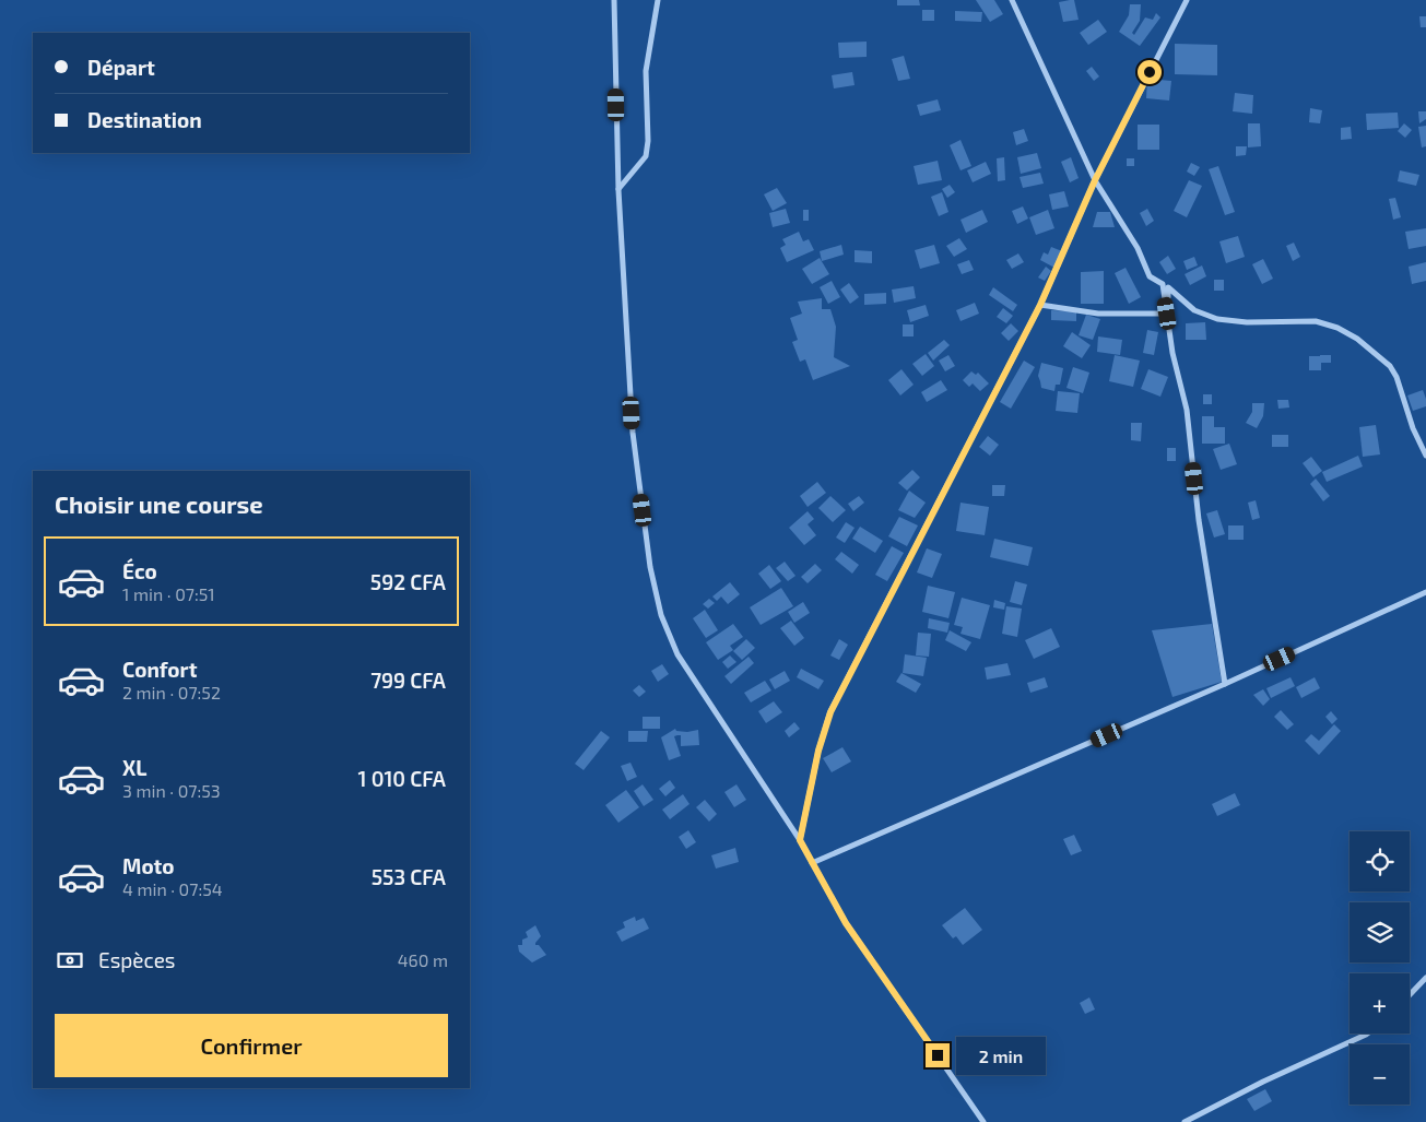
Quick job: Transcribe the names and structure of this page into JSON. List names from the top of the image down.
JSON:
{
  "page": {
    "banner": ["Départ", "Destination"],
    "heading": "Choisir une course",
    "list": [
      {
        "name": "Éco",
        "note": "1 min · 07:51",
        "value": "592 CFA"
      },
      {
        "name": "Confort",
        "note": "2 min · 07:52",
        "value": "799 CFA"
      },
      {
        "name": "XL",
        "note": "3 min · 07:53",
        "value": "1 010 CFA"
      },
      {
        "name": "Moto",
        "note": "4 min · 07:54",
        "value": "553 CFA"
      }
    ],
    "map_buttons": ["+", "−"],
    "pay": ["Espèces", "460 m"],
    "buttons": "Confirmer",
    "bubble": "2 min"
  }
}
